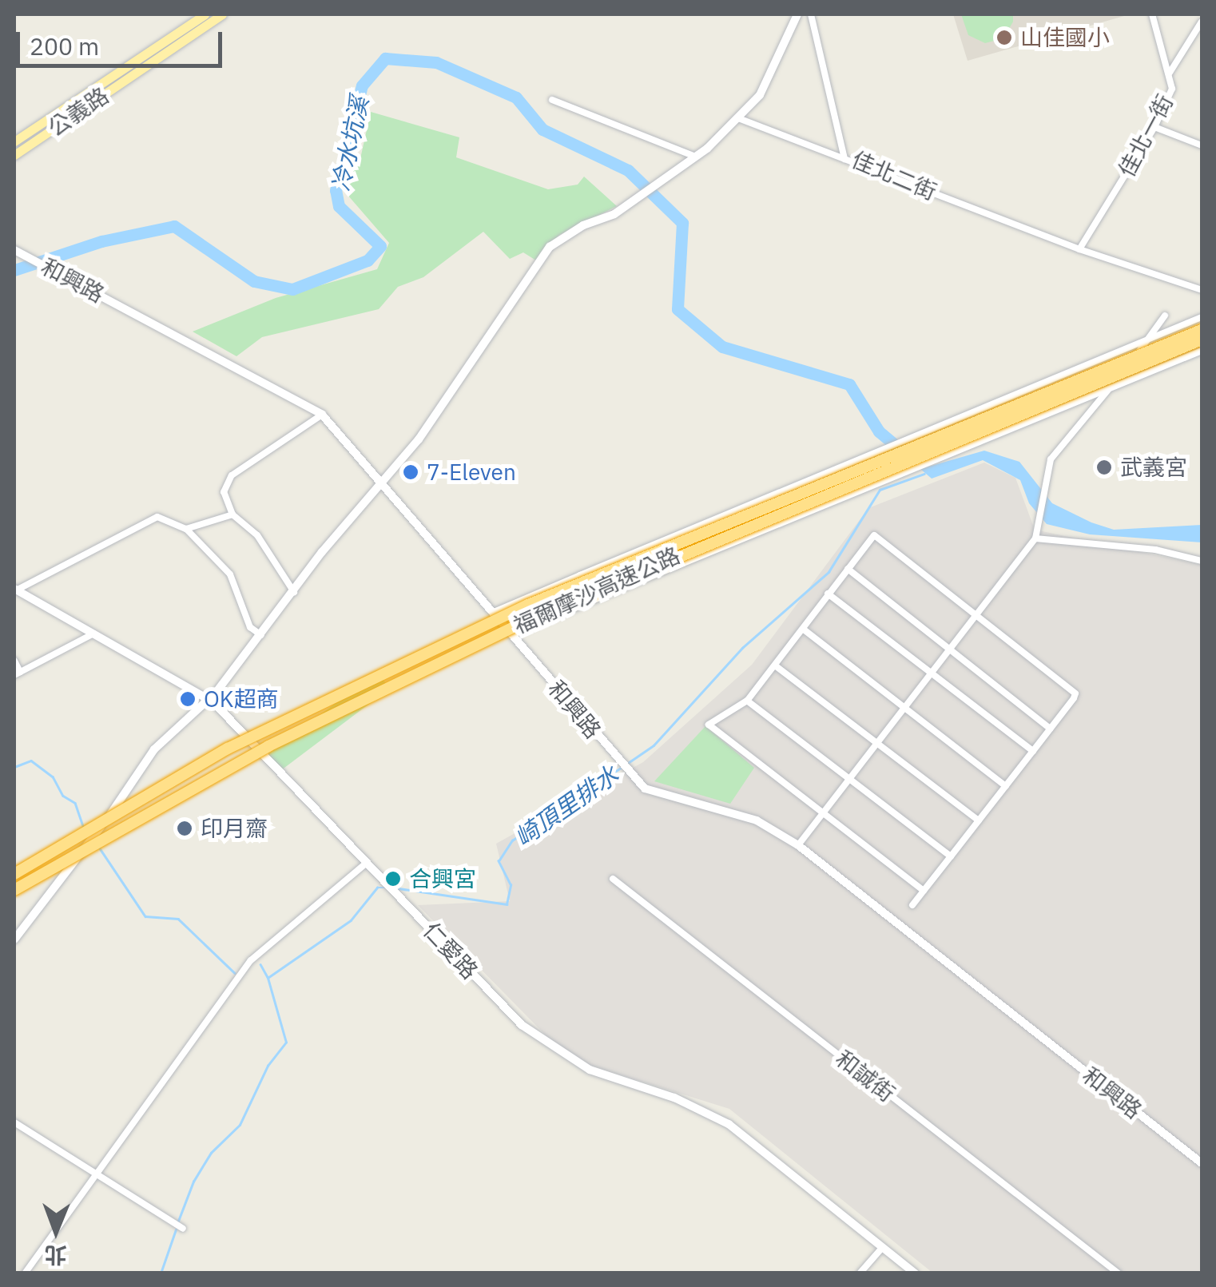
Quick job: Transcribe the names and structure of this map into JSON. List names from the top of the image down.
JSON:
{
  "streets": {
    "highway": ["福爾摩沙高速公路"],
    "main road": ["公義路"],
    "street": [
      "佳北一街",
      "佳北二街",
      "和興路",
      "仁愛路",
      "和誠街"
    ]
  },
  "crossings": [
    ["佳北一街", "佳北二街"]
  ],
  "water": ["冷水坑溪", "崎頂里排水"],
  "places": [
    "山佳國小",
    "武義宮",
    "7-Eleven",
    "OK超商",
    "印月齋",
    "合興宮"
  ],
  "scale_bar": "200 m",
  "north": "bottom"
}
